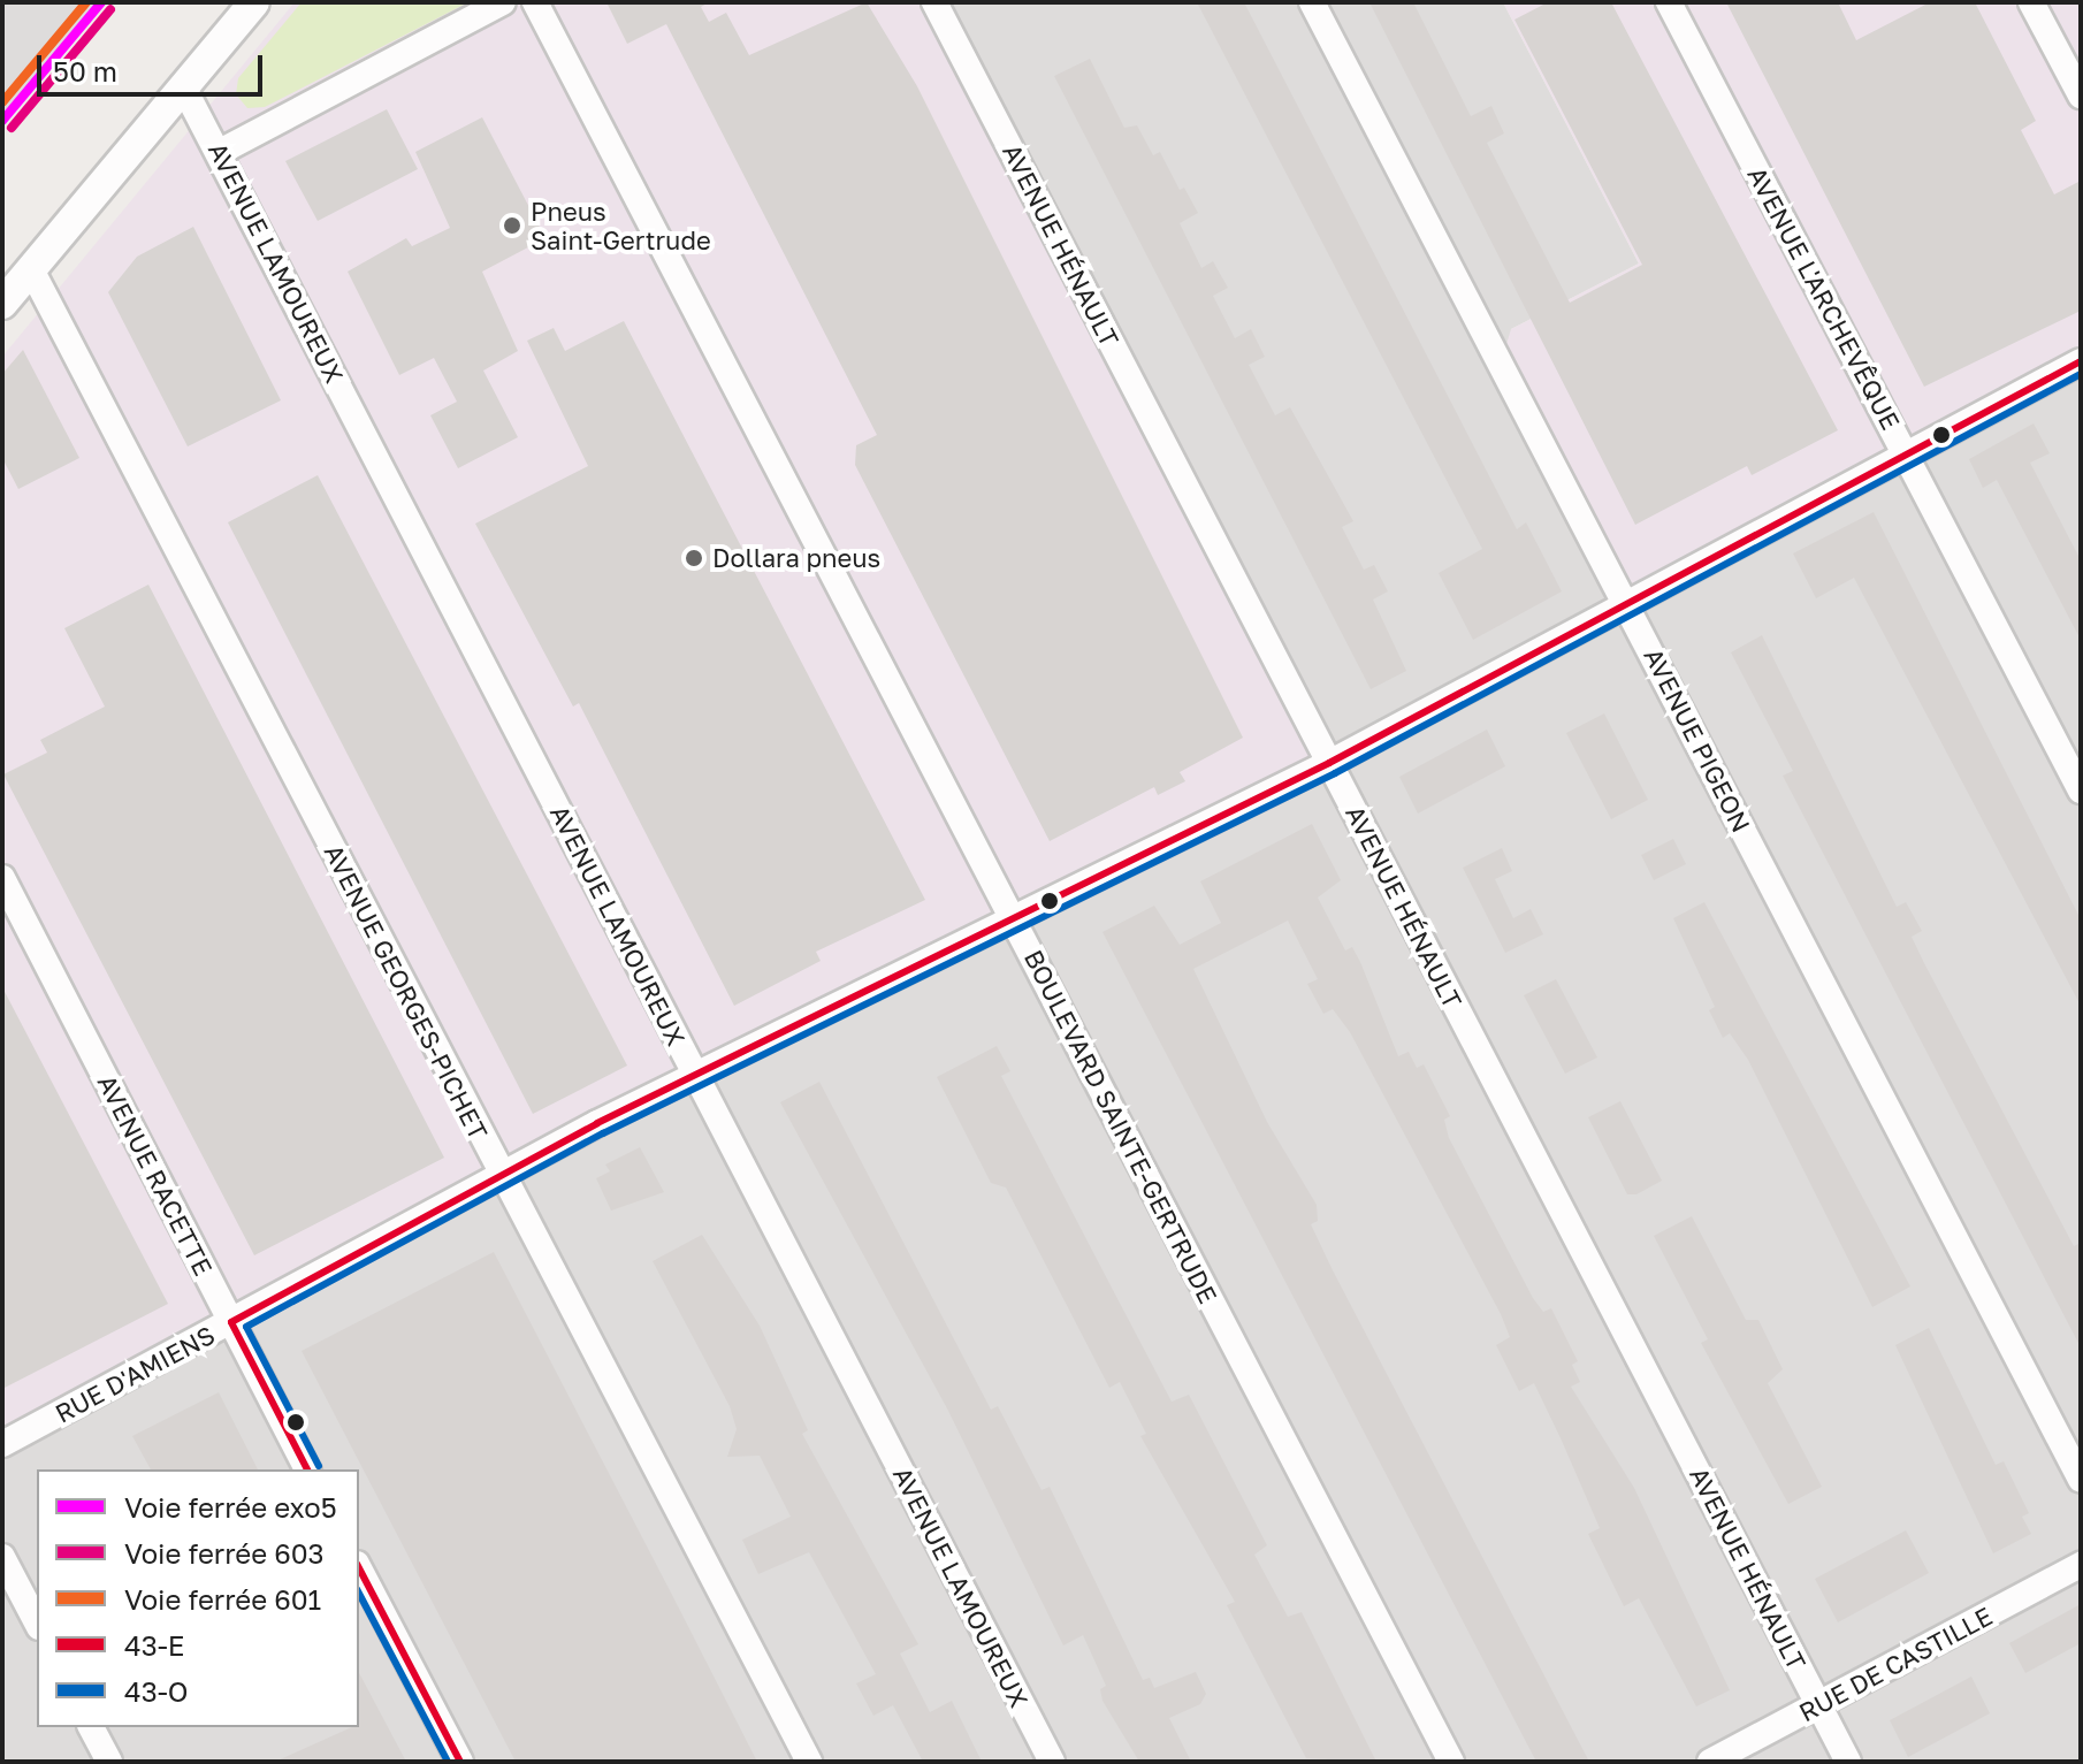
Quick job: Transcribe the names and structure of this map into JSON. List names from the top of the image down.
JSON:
{
  "streets": {
    "street": [
      "AVENUE HÉNAULT",
      "AVENUE LAMOUREUX",
      "AVENUE L'ARCHEVÊQUE",
      "AVENUE PIGEON",
      "AVENUE GEORGES-PICHET",
      "BOULEVARD SAINTE-GERTRUDE",
      "AVENUE RACETTE",
      "RUE D'AMIENS",
      "RUE DE CASTILLE"
    ]
  },
  "crossings": [
    ["AVENUE HÉNAULT", "RUE D'AMIENS"],
    ["AVENUE HÉNAULT", "RUE DE CASTILLE"],
    ["AVENUE LAMOUREUX", "RUE D'AMIENS"],
    ["AVENUE L'ARCHEVÊQUE", "RUE D'AMIENS"],
    ["AVENUE PIGEON", "RUE D'AMIENS"],
    ["AVENUE GEORGES-PICHET", "RUE D'AMIENS"],
    ["BOULEVARD SAINTE-GERTRUDE", "RUE D'AMIENS"],
    ["AVENUE RACETTE", "RUE D'AMIENS"]
  ],
  "places": ["Pneus Saint-Gertrude", "Dollara pneus"],
  "lines": [
    "rail line exo5",
    "rail line 601",
    "rail line 603",
    "transit line 43-E",
    "transit line 43-O"
  ],
  "legend": [
    "Voie ferrée exo5",
    "Voie ferrée 603",
    "Voie ferrée 601",
    "43-E",
    "43-O"
  ],
  "scale_bar": "50 m"
}
